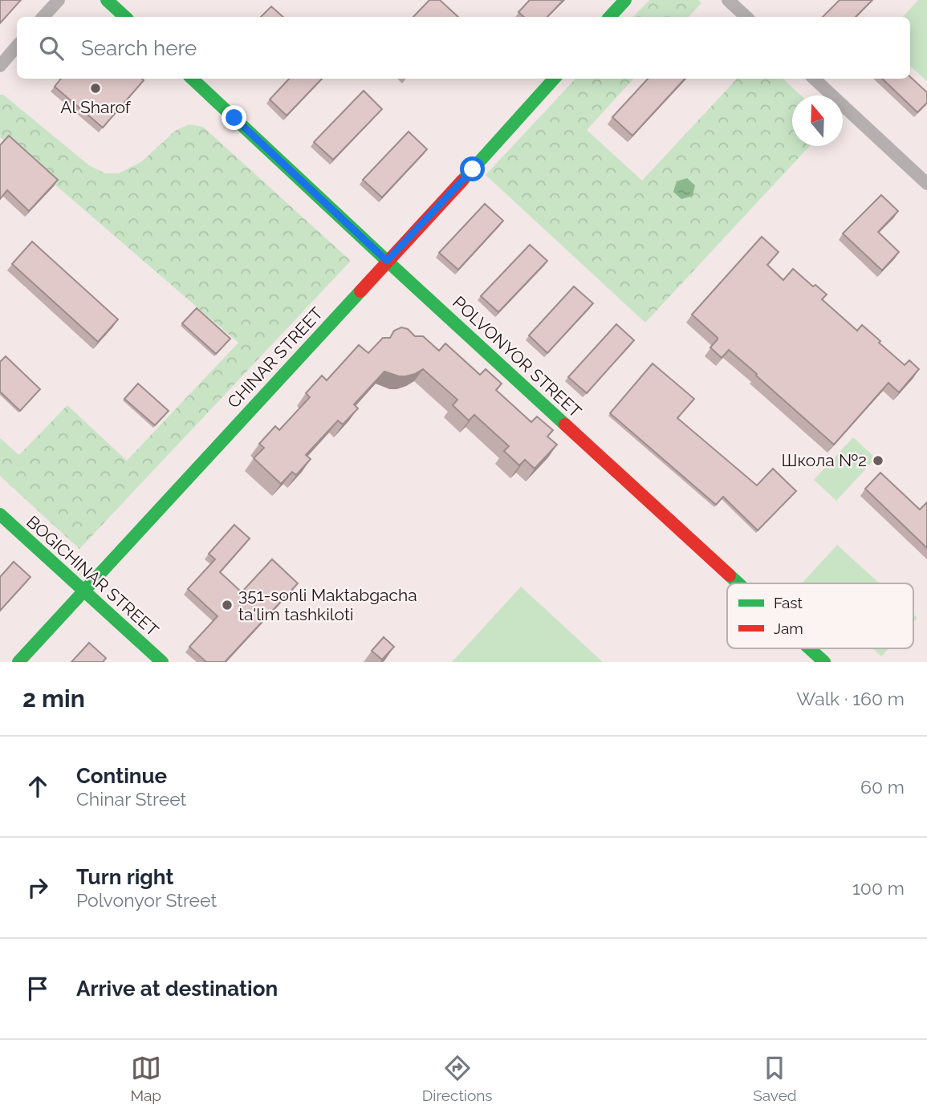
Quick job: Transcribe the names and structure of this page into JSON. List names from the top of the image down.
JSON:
{
  "streets": {
    "street": ["POLVONYOR STREET", "CHINAR STREET", "BOGICHINAR STREET"]
  },
  "crossings": [
    ["POLVONYOR STREET", "CHINAR STREET"],
    ["CHINAR STREET", "BOGICHINAR STREET"]
  ],
  "places": ["Al Sharof", "Школа №2", "351-sonli Maktabgacha ta'lim tashkiloti"],
  "legend": ["Fast", "Jam"],
  "north": "top",
  "page": {
    "search": "Search here",
    "heading": ["2 min", "Walk · 160 m"],
    "list": [
      ["Continue", "Chinar Street", "60 m"],
      ["Turn right", "Polvonyor Street", "100 m"],
      "Arrive at destination"
    ],
    "nav": ["Map", "Directions", "Saved"]
  }
}
